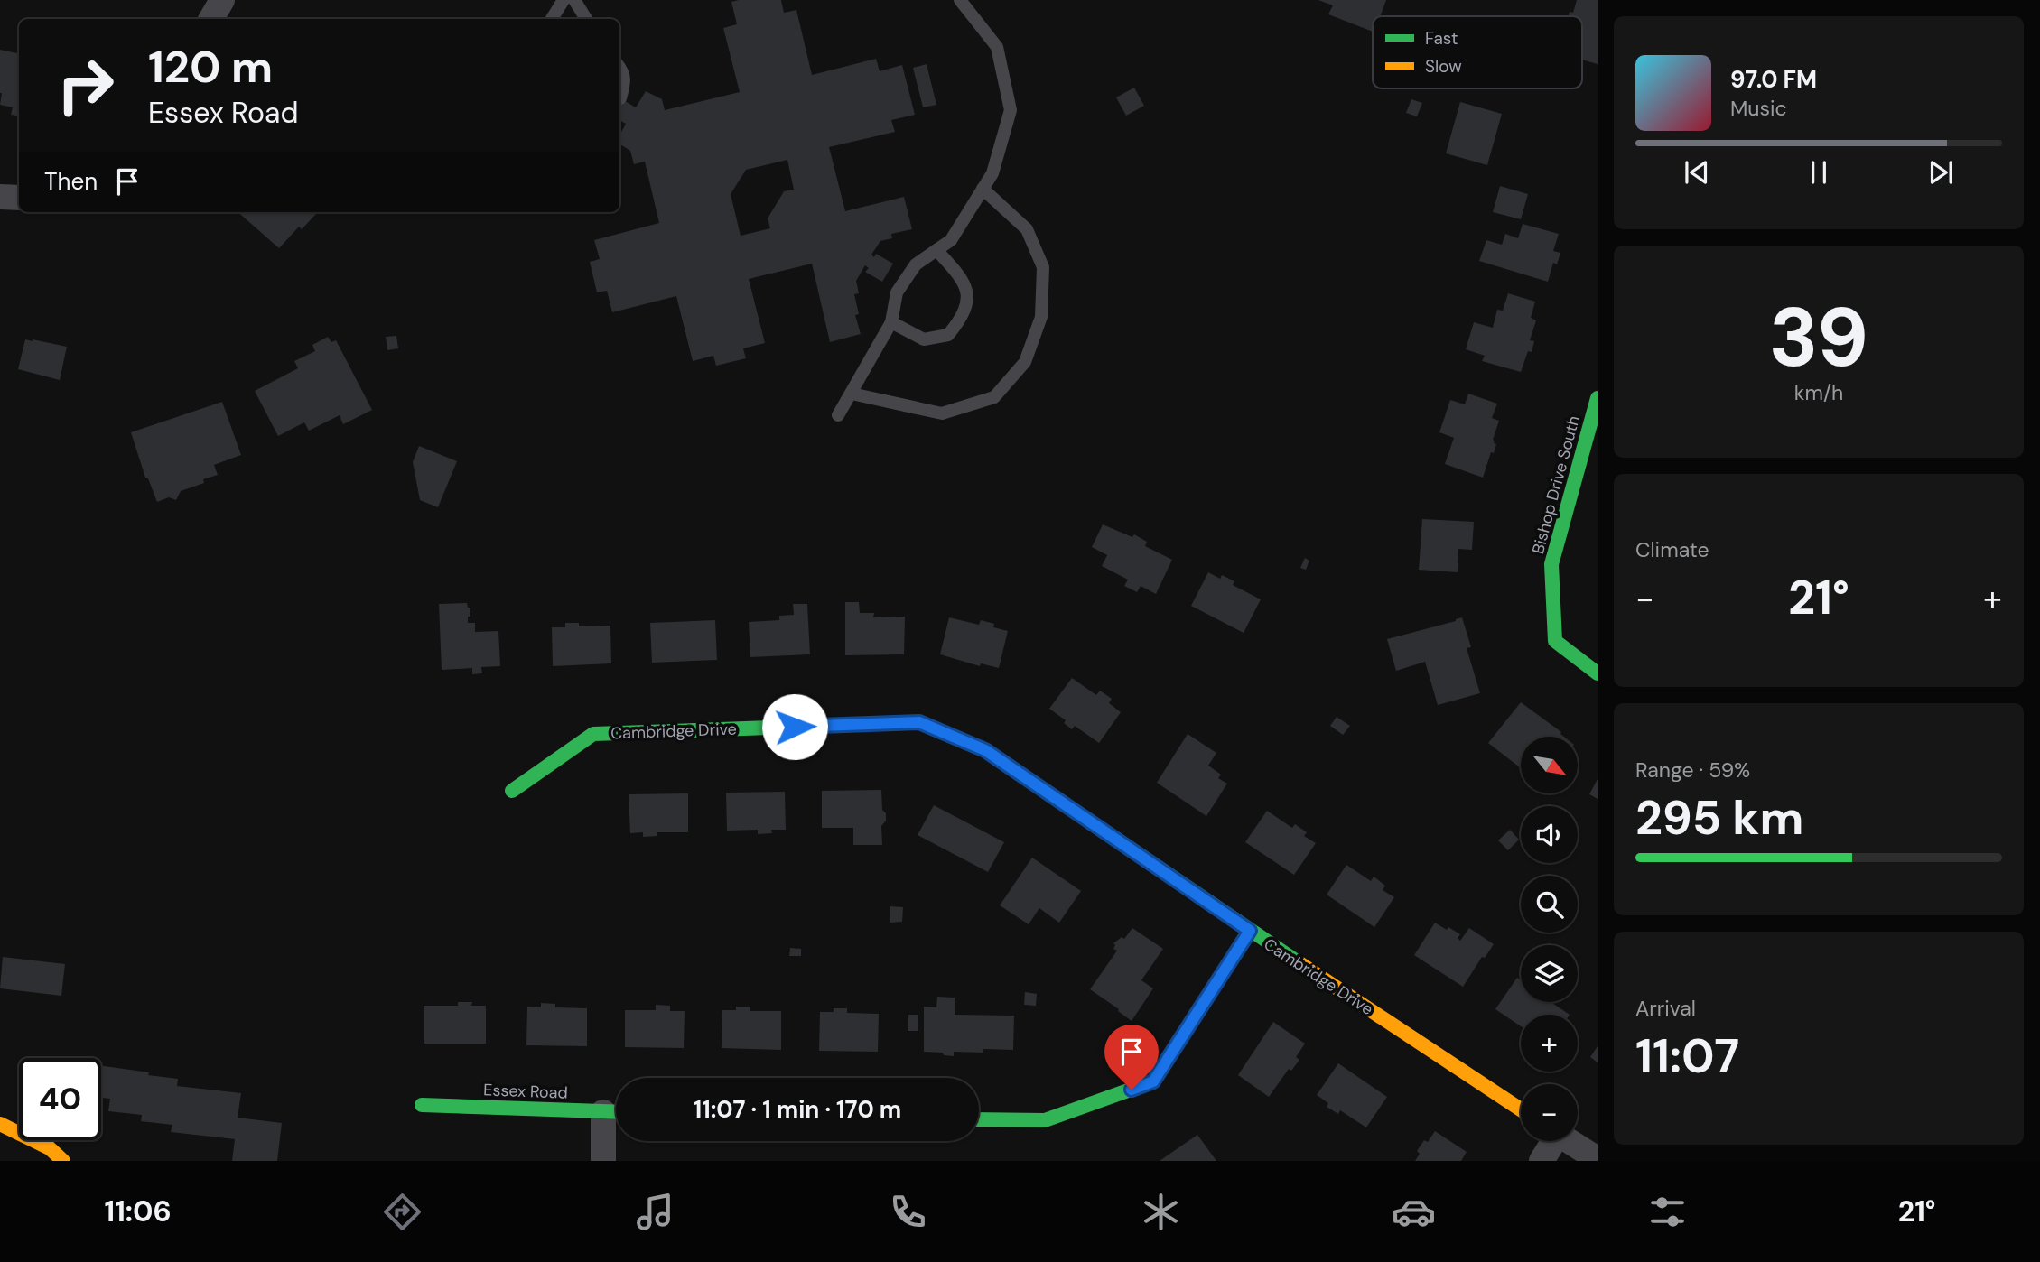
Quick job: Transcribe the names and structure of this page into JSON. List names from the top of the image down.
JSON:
{
  "streets": {
    "street": ["Bishop Drive South", "Cambridge Drive", "Essex Road"]
  },
  "legend": ["Fast", "Slow"],
  "north": "bottom right",
  "page": {
    "turn": ["120 m", "Essex Road"],
    "song": ["97.0 FM", "Music"],
    "then": "Then",
    "tile": [
      ["39", "km/h"],
      "Climate",
      ["Range · 59%", "295 km"],
      ["Arrival", "11:07"]
    ],
    "heat": ["−", "21°", "+"],
    "map_buttons": ["+", "−"],
    "limit": "40",
    "trip": "11:07 · 1 min · 170 m",
    "tabs": ["11:06", "21°"]
  }
}
